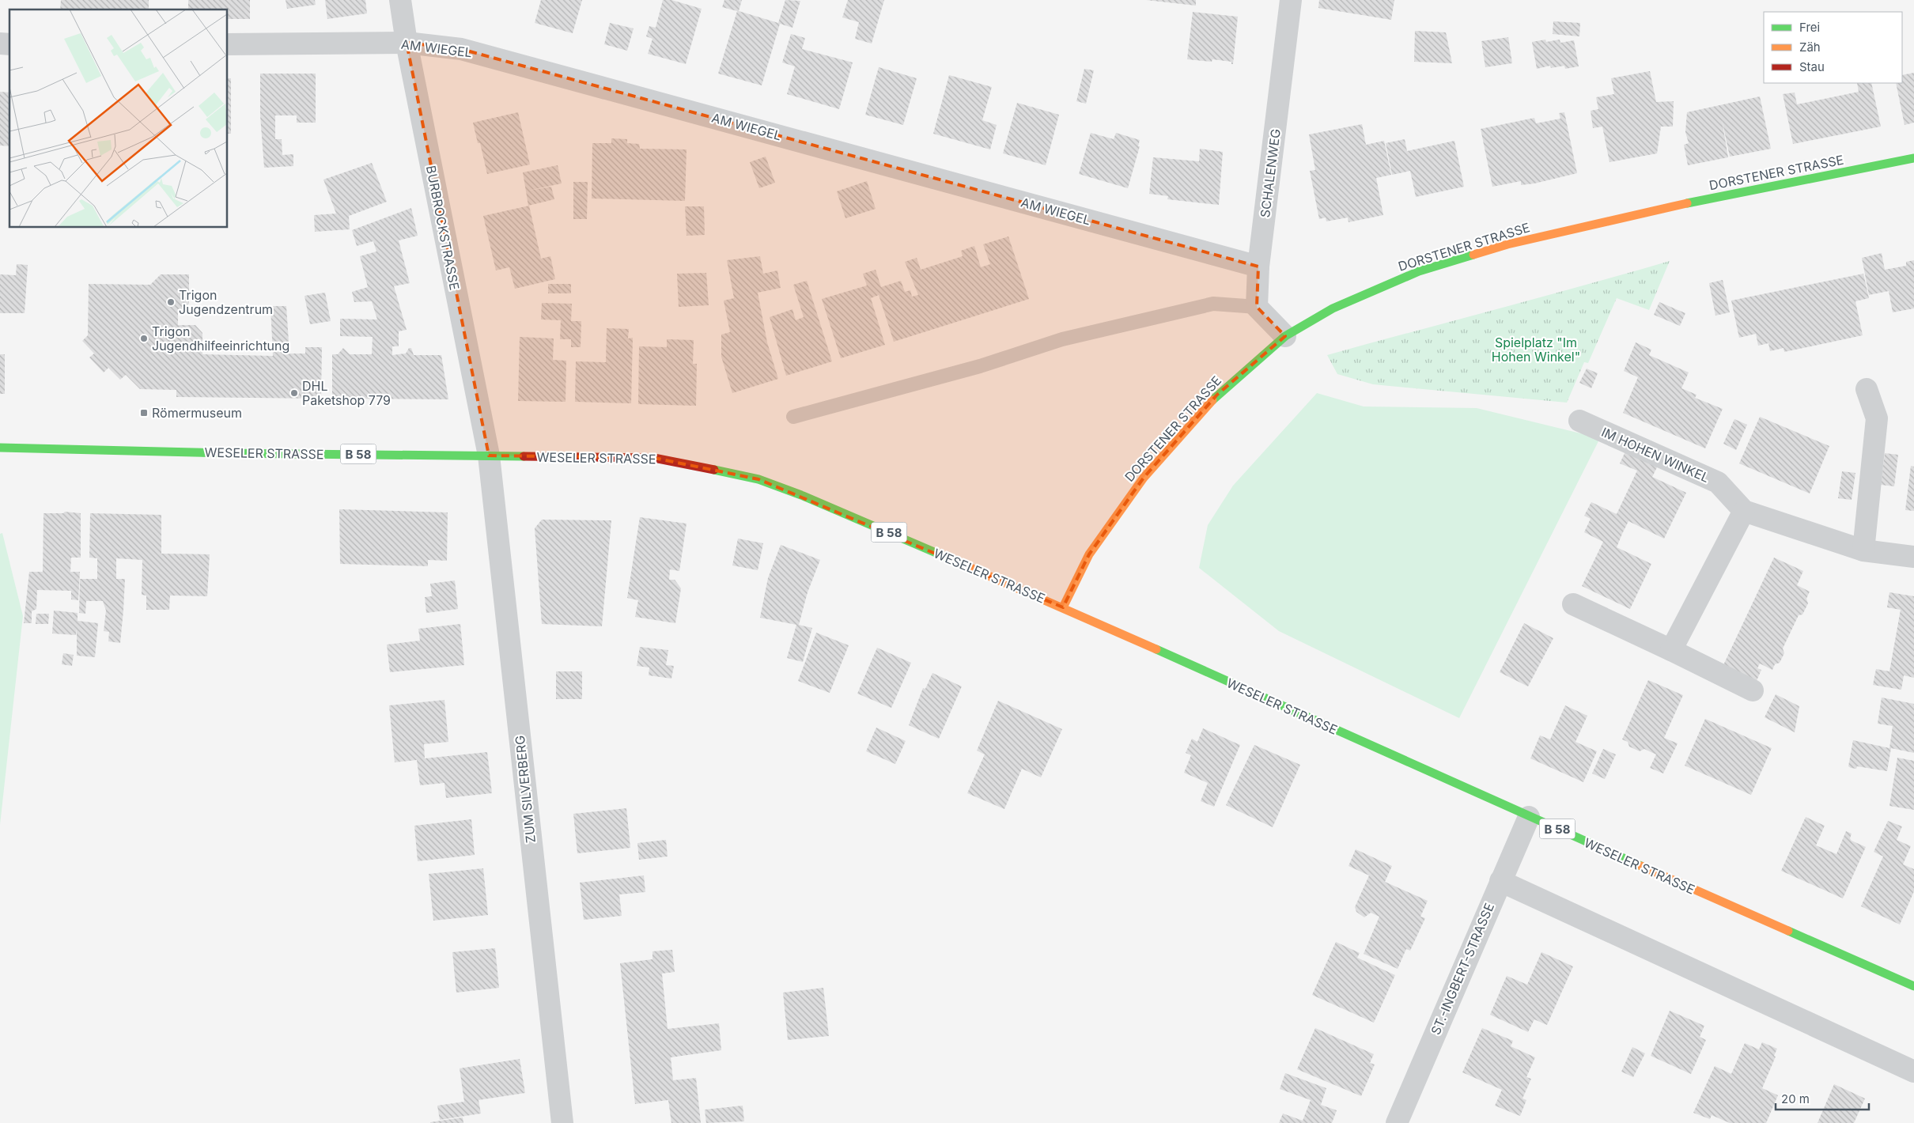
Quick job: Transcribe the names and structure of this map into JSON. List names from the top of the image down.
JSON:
{
  "streets": {
    "main road": ["DORSTENER STRASSE", "WESELER STRASSE", "B 58"],
    "street": [
      "AM WIEGEL",
      "SCHALENWEG",
      "BURBROCKSTRASSE",
      "IM HOHEN WINKEL",
      "ZUM SILVERBERG",
      "ST.-INGBERT-STRASSE"
    ]
  },
  "crossings": [
    ["AM WIEGEL", "SCHALENWEG"],
    ["AM WIEGEL", "BURBROCKSTRASSE"],
    ["DORSTENER STRASSE", "WESELER STRASSE"],
    ["BURBROCKSTRASSE", "WESELER STRASSE"],
    ["BURBROCKSTRASSE", "ZUM SILVERBERG"],
    ["WESELER STRASSE", "ZUM SILVERBERG"],
    ["WESELER STRASSE", "ST.-INGBERT-STRASSE"]
  ],
  "parks": ["Spielplatz \"Im Hohen Winkel\""],
  "places": {
    "other": ["Trigon Jugendzentrum", "Trigon Jugendhilfeeinrichtung", "DHL Paketshop 779"],
    "transit": ["Römermuseum"]
  },
  "legend": ["Frei", "Zäh", "Stau"],
  "scale_bar": "20 m"
}
